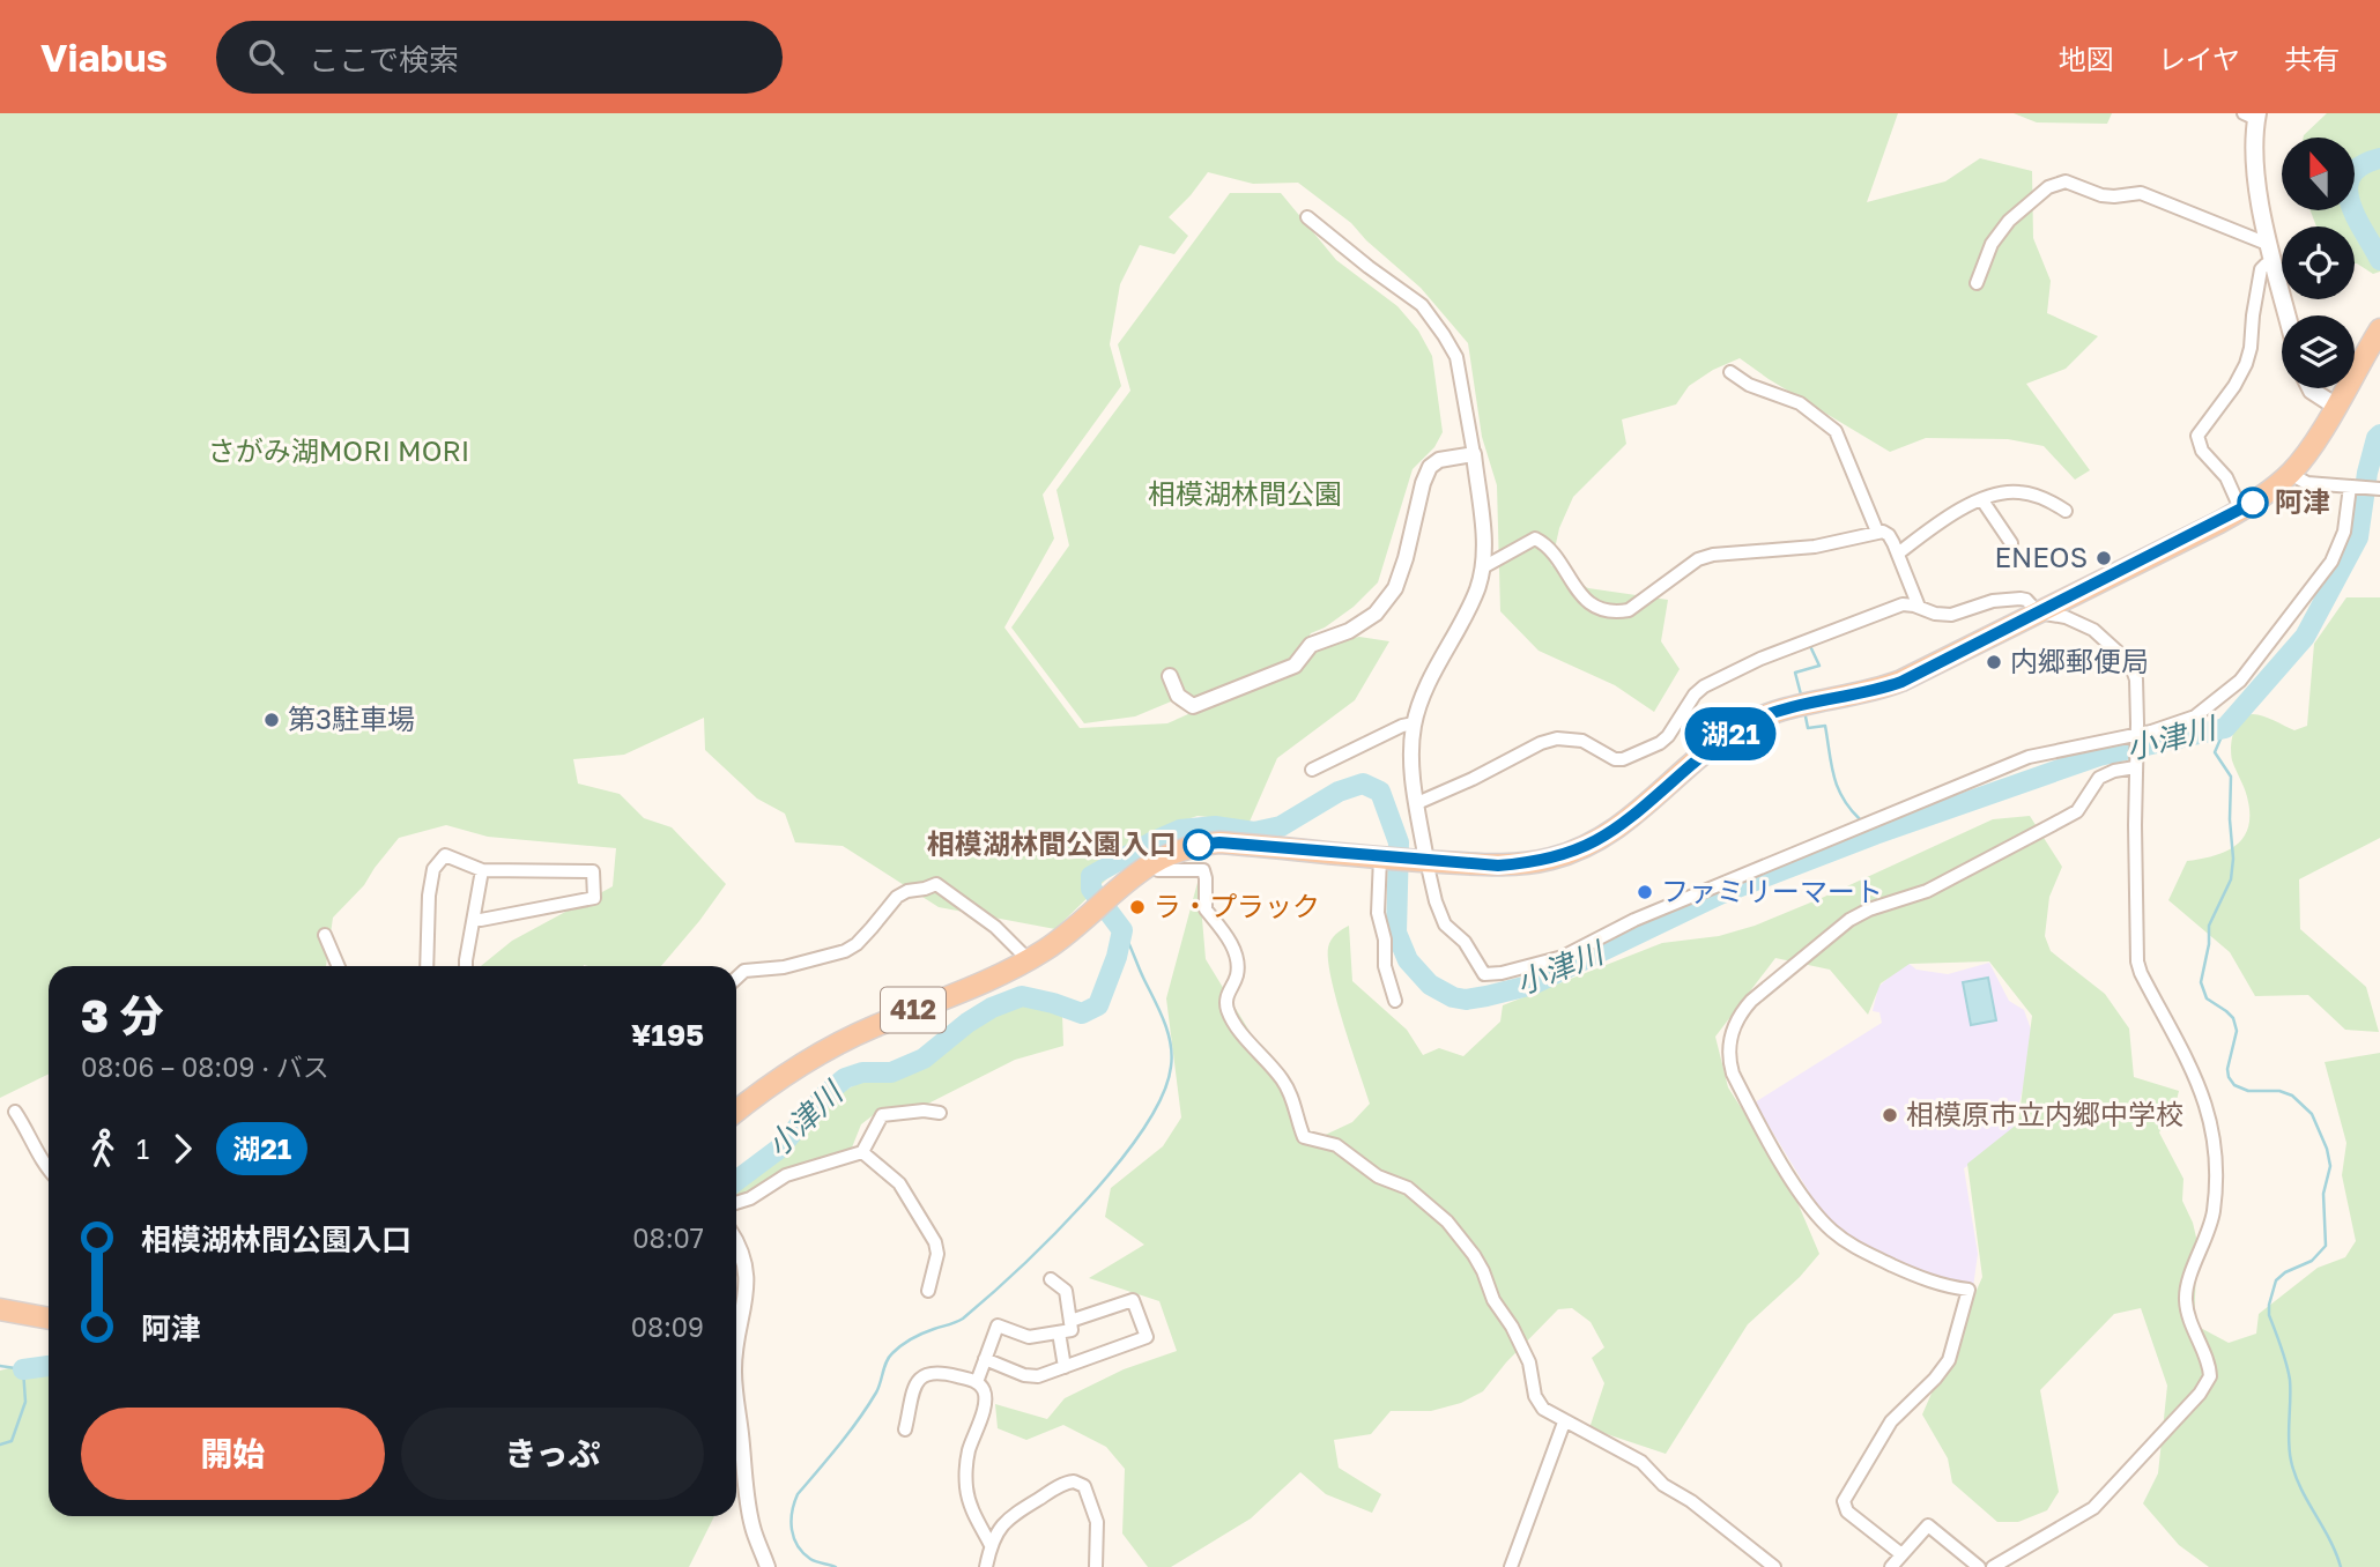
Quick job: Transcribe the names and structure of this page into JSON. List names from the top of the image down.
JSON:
{
  "streets": {
    "highway": ["412"]
  },
  "water": ["小津川"],
  "parks": ["さがみ湖MORI MORI", "相模湖林間公園"],
  "places": [
    "阿津",
    "ENEOS",
    "内郷郵便局",
    "第3駐車場",
    "相模湖林間公園入口",
    "ファミリーマート",
    "ラ・プラック",
    "相模原市立内郷中学校"
  ],
  "lines": ["bus line 湖21"],
  "north": "top",
  "page": {
    "header": "Viabus",
    "search": "ここで検索",
    "nav": ["地図", "レイヤ", "共有"],
    "on_map": "湖21",
    "heading": ["3 分", "08:06 – 08:09 · バス", "¥195"],
    "legs": ["1", "湖21"],
    "list": [
      {
        "name": "相模湖林間公園入口",
        "value": "08:07"
      },
      {
        "name": "阿津",
        "value": "08:09"
      }
    ],
    "buttons": ["開始", "きっぷ"]
  }
}
